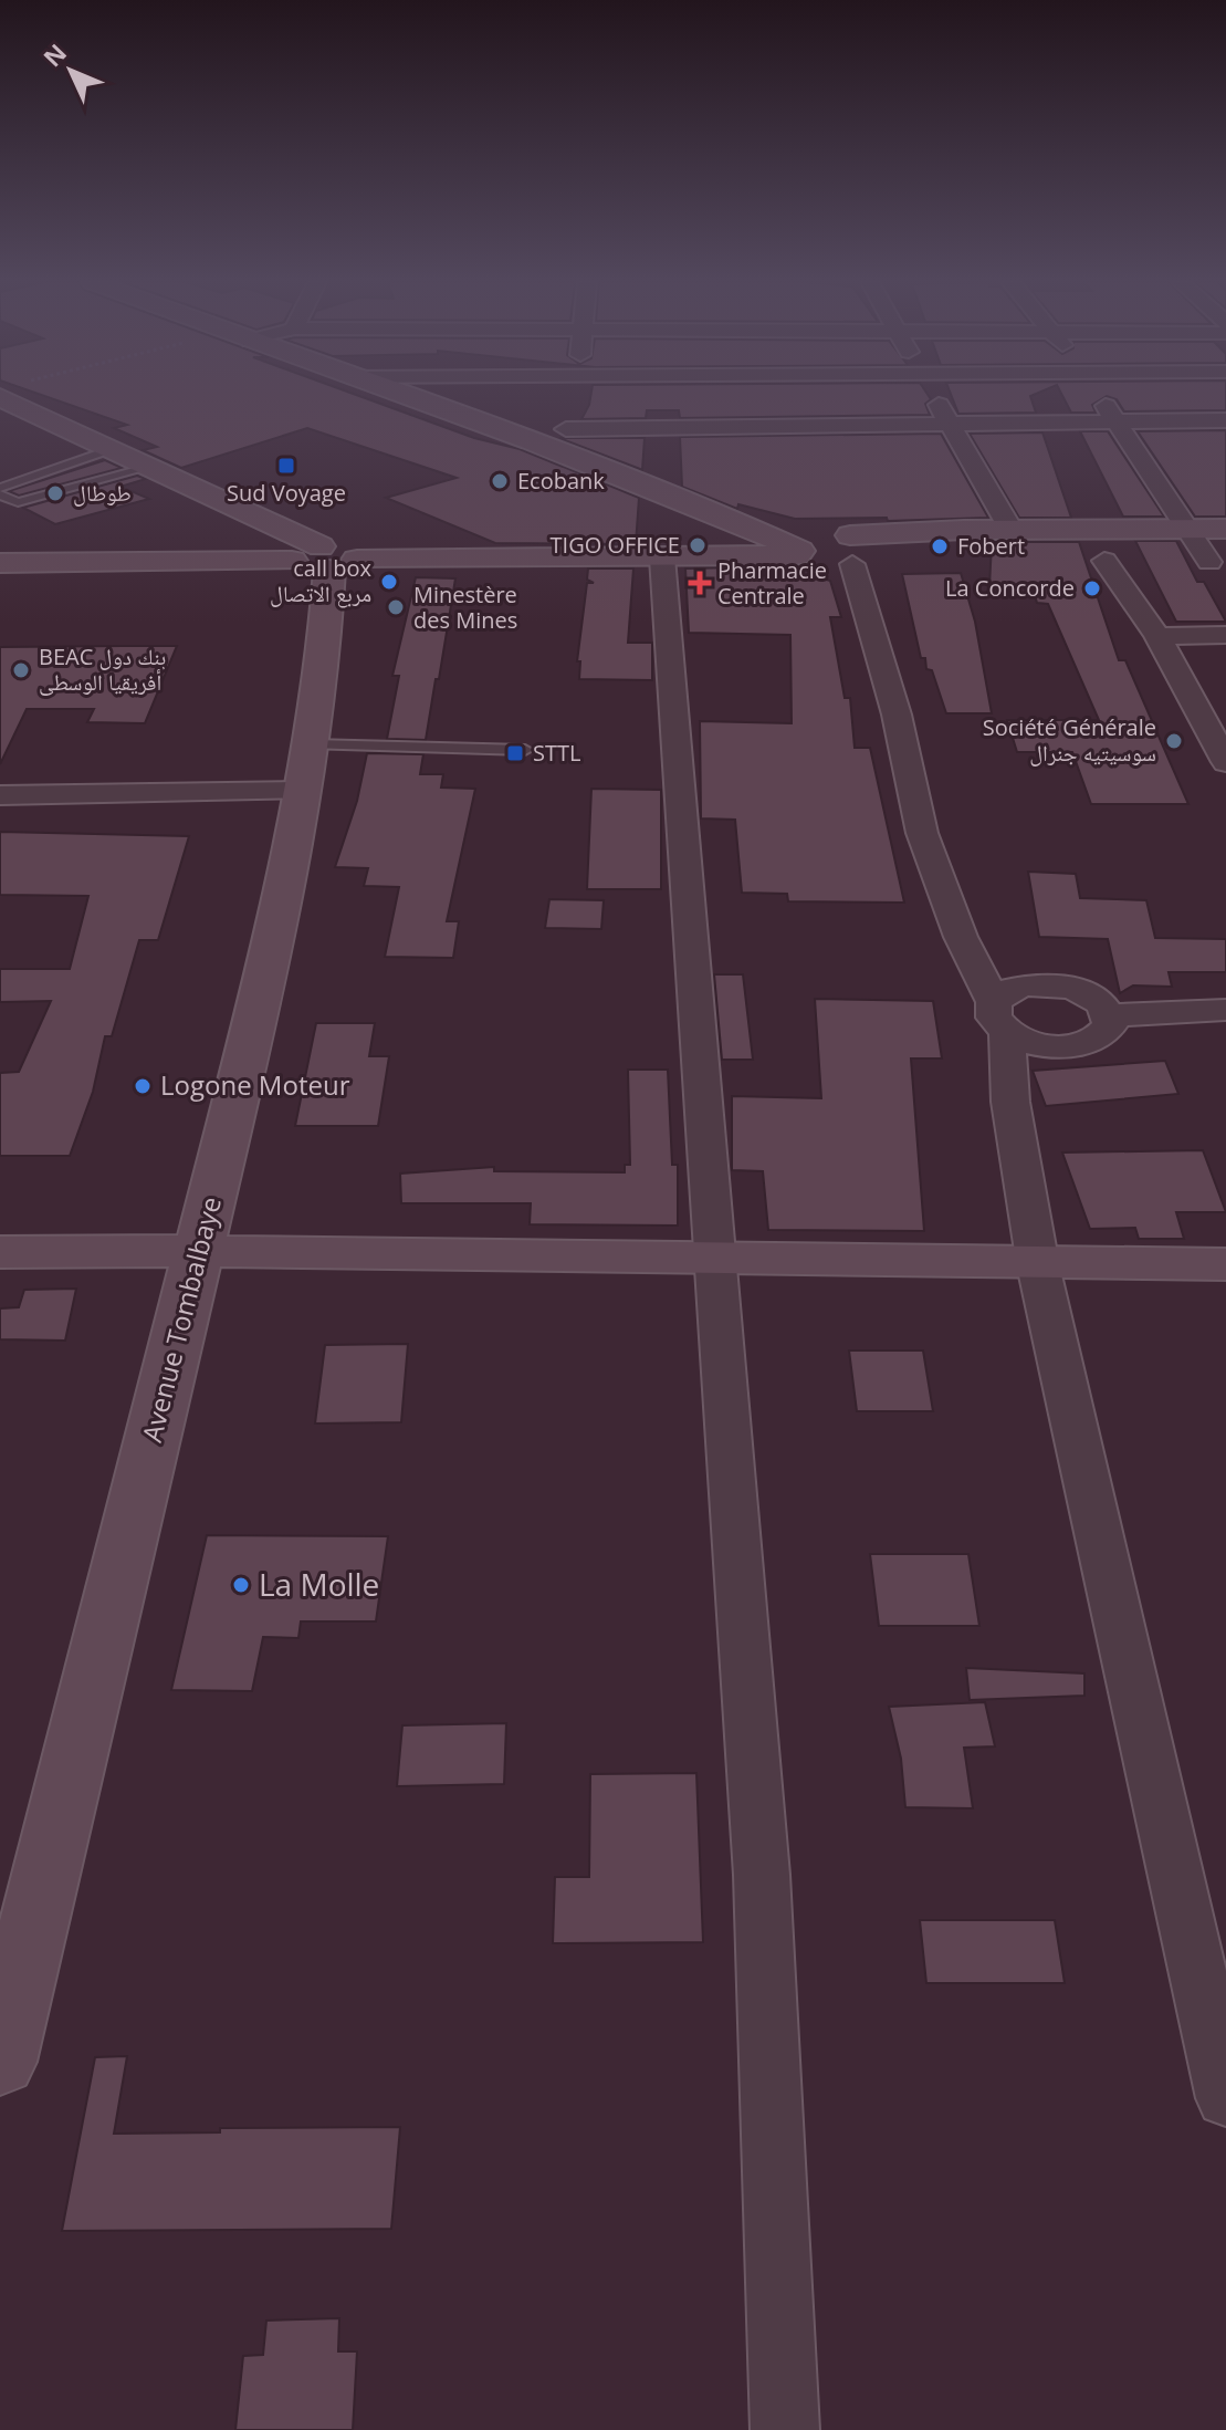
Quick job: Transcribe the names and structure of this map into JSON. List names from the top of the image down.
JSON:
{
  "streets": {
    "street": ["Avenue Tombalbaye"]
  },
  "places": {
    "transit": ["Sud Voyage", "STTL"],
    "other": [
      "Ecobank",
      "طوطال",
      "TIGO OFFICE",
      "Fobert",
      "call box مربع الاتصال",
      "La Concorde",
      "Minestère des Mines",
      "BEAC بنك دول أفريقيا الوسطى",
      "Société Générale سوسيتيه جنرال",
      "Logone Moteur",
      "La Molle"
    ],
    "health": ["Pharmacie Centrale"]
  },
  "north": "top left"
}
